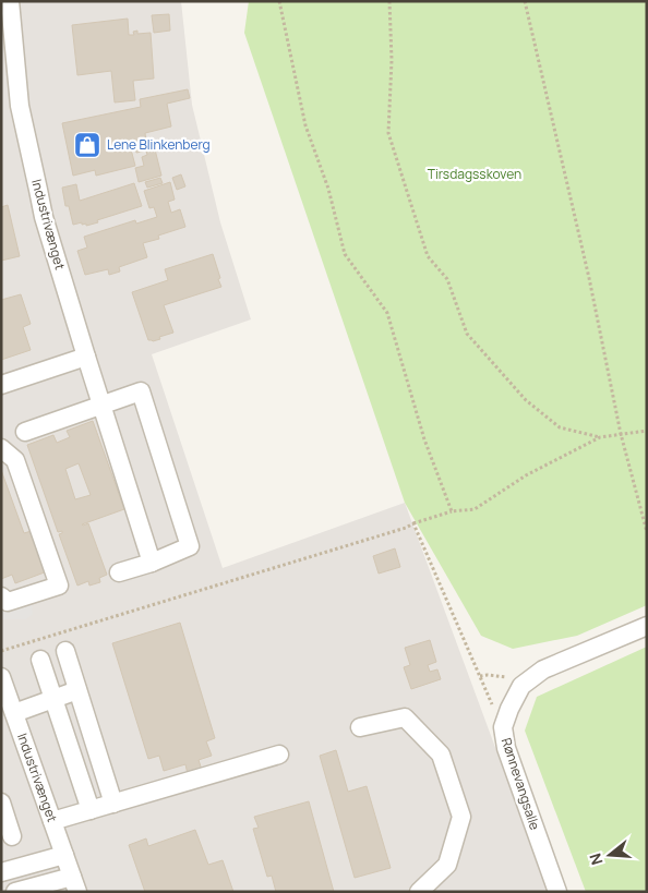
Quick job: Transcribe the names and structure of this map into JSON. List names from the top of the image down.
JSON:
{
  "streets": {
    "street": ["Industrivænget", "Rønnevangsalle"]
  },
  "parks": ["Tirsdagsskoven"],
  "places": {
    "shop": ["Lene Blinkenberg"]
  },
  "north": "left"
}
